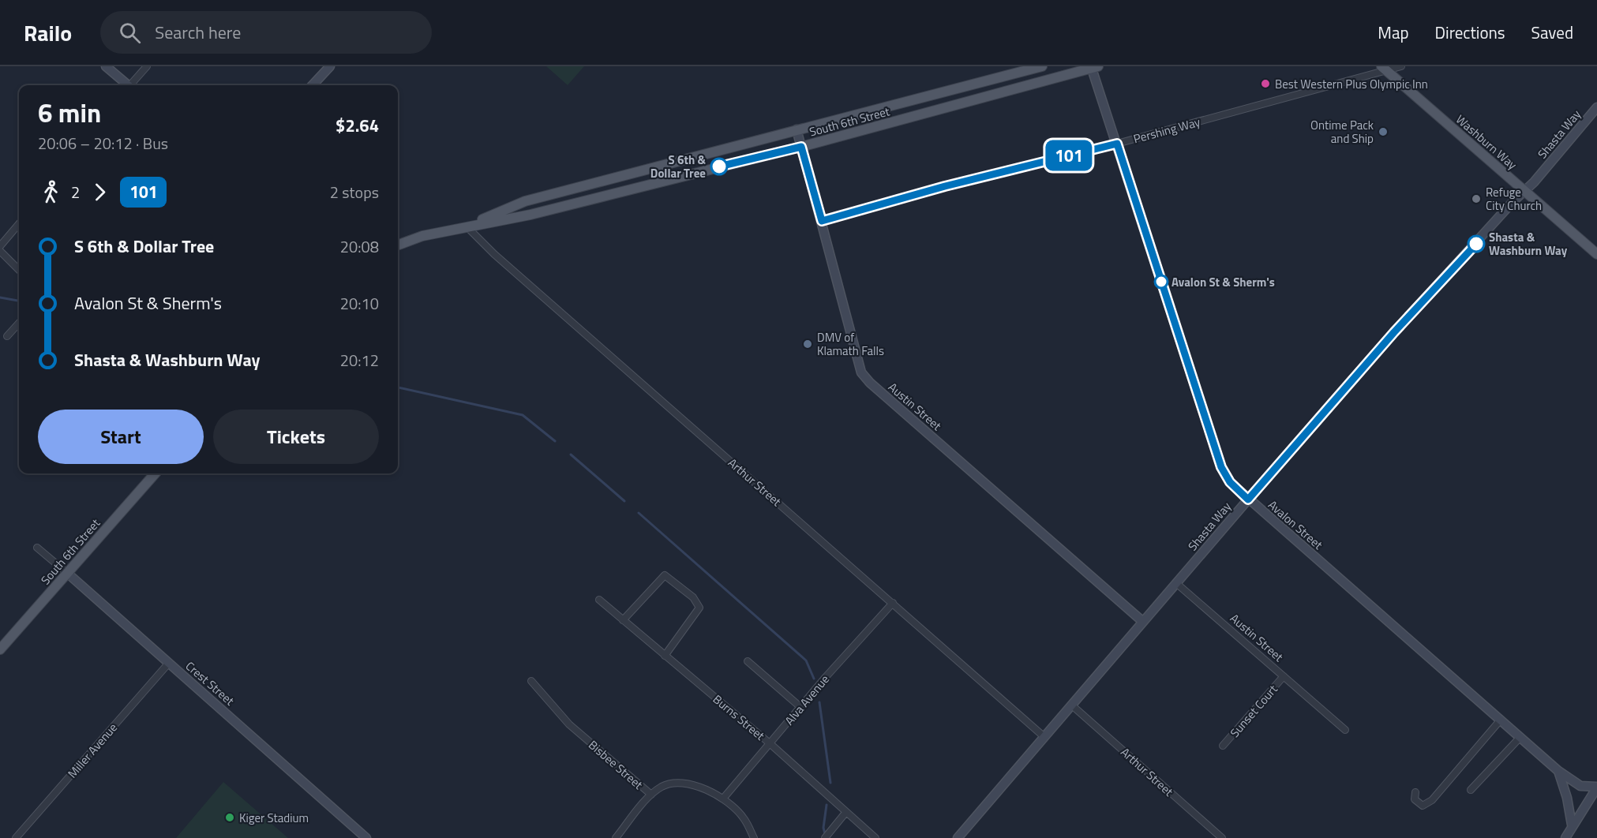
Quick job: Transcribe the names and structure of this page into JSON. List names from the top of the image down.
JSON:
{
  "streets": {
    "main road": ["South 6th Street", "Washburn Way"],
    "street": [
      "Pershing Way",
      "Shasta Way",
      "Austin Street",
      "Arthur Street",
      "Avalon Street",
      "Crest Street",
      "Alva Avenue",
      "Sunset Court",
      "Burns Street",
      "Miller Avenue",
      "Bisbee Street"
    ]
  },
  "crossings": [
    ["South 6th Street", "Austin Street"],
    ["South 6th Street", "Arthur Street"],
    ["South 6th Street", "Avalon Street"],
    ["South 6th Street", "Crest Street"],
    ["Pershing Way", "Washburn Way"],
    ["Pershing Way", "Austin Street"],
    ["Pershing Way", "Avalon Street"],
    ["Shasta Way", "Washburn Way"],
    ["Shasta Way", "Austin Street"],
    ["Shasta Way", "Arthur Street"],
    ["Shasta Way", "Avalon Street"],
    ["Austin Street", "Sunset Court"],
    ["Arthur Street", "Alva Avenue"],
    ["Crest Street", "Miller Avenue"],
    ["Alva Avenue", "Burns Street"],
    ["Alva Avenue", "Bisbee Street"]
  ],
  "places": [
    "Best Western Plus Olympic Inn",
    "Ontime Pack and Ship",
    "S 6th & Dollar Tree",
    "Refuge City Church",
    "Shasta & Washburn Way",
    "Avalon St & Sherm's",
    "DMV of Klamath Falls",
    "Kiger Stadium"
  ],
  "lines": ["bus line 101"],
  "page": {
    "header": "Railo",
    "search": "Search here",
    "nav": ["Map", "Directions", "Saved"],
    "on_map": "101",
    "heading": ["6 min", "20:06 – 20:12 · Bus", "$2.64"],
    "legs": ["2", "101", "2 stops"],
    "list": [
      {
        "name": "S 6th & Dollar Tree",
        "value": "20:08"
      },
      {
        "name": "Avalon St & Sherm's",
        "value": "20:10"
      },
      {
        "name": "Shasta & Washburn Way",
        "value": "20:12"
      }
    ],
    "buttons": ["Start", "Tickets"]
  }
}
